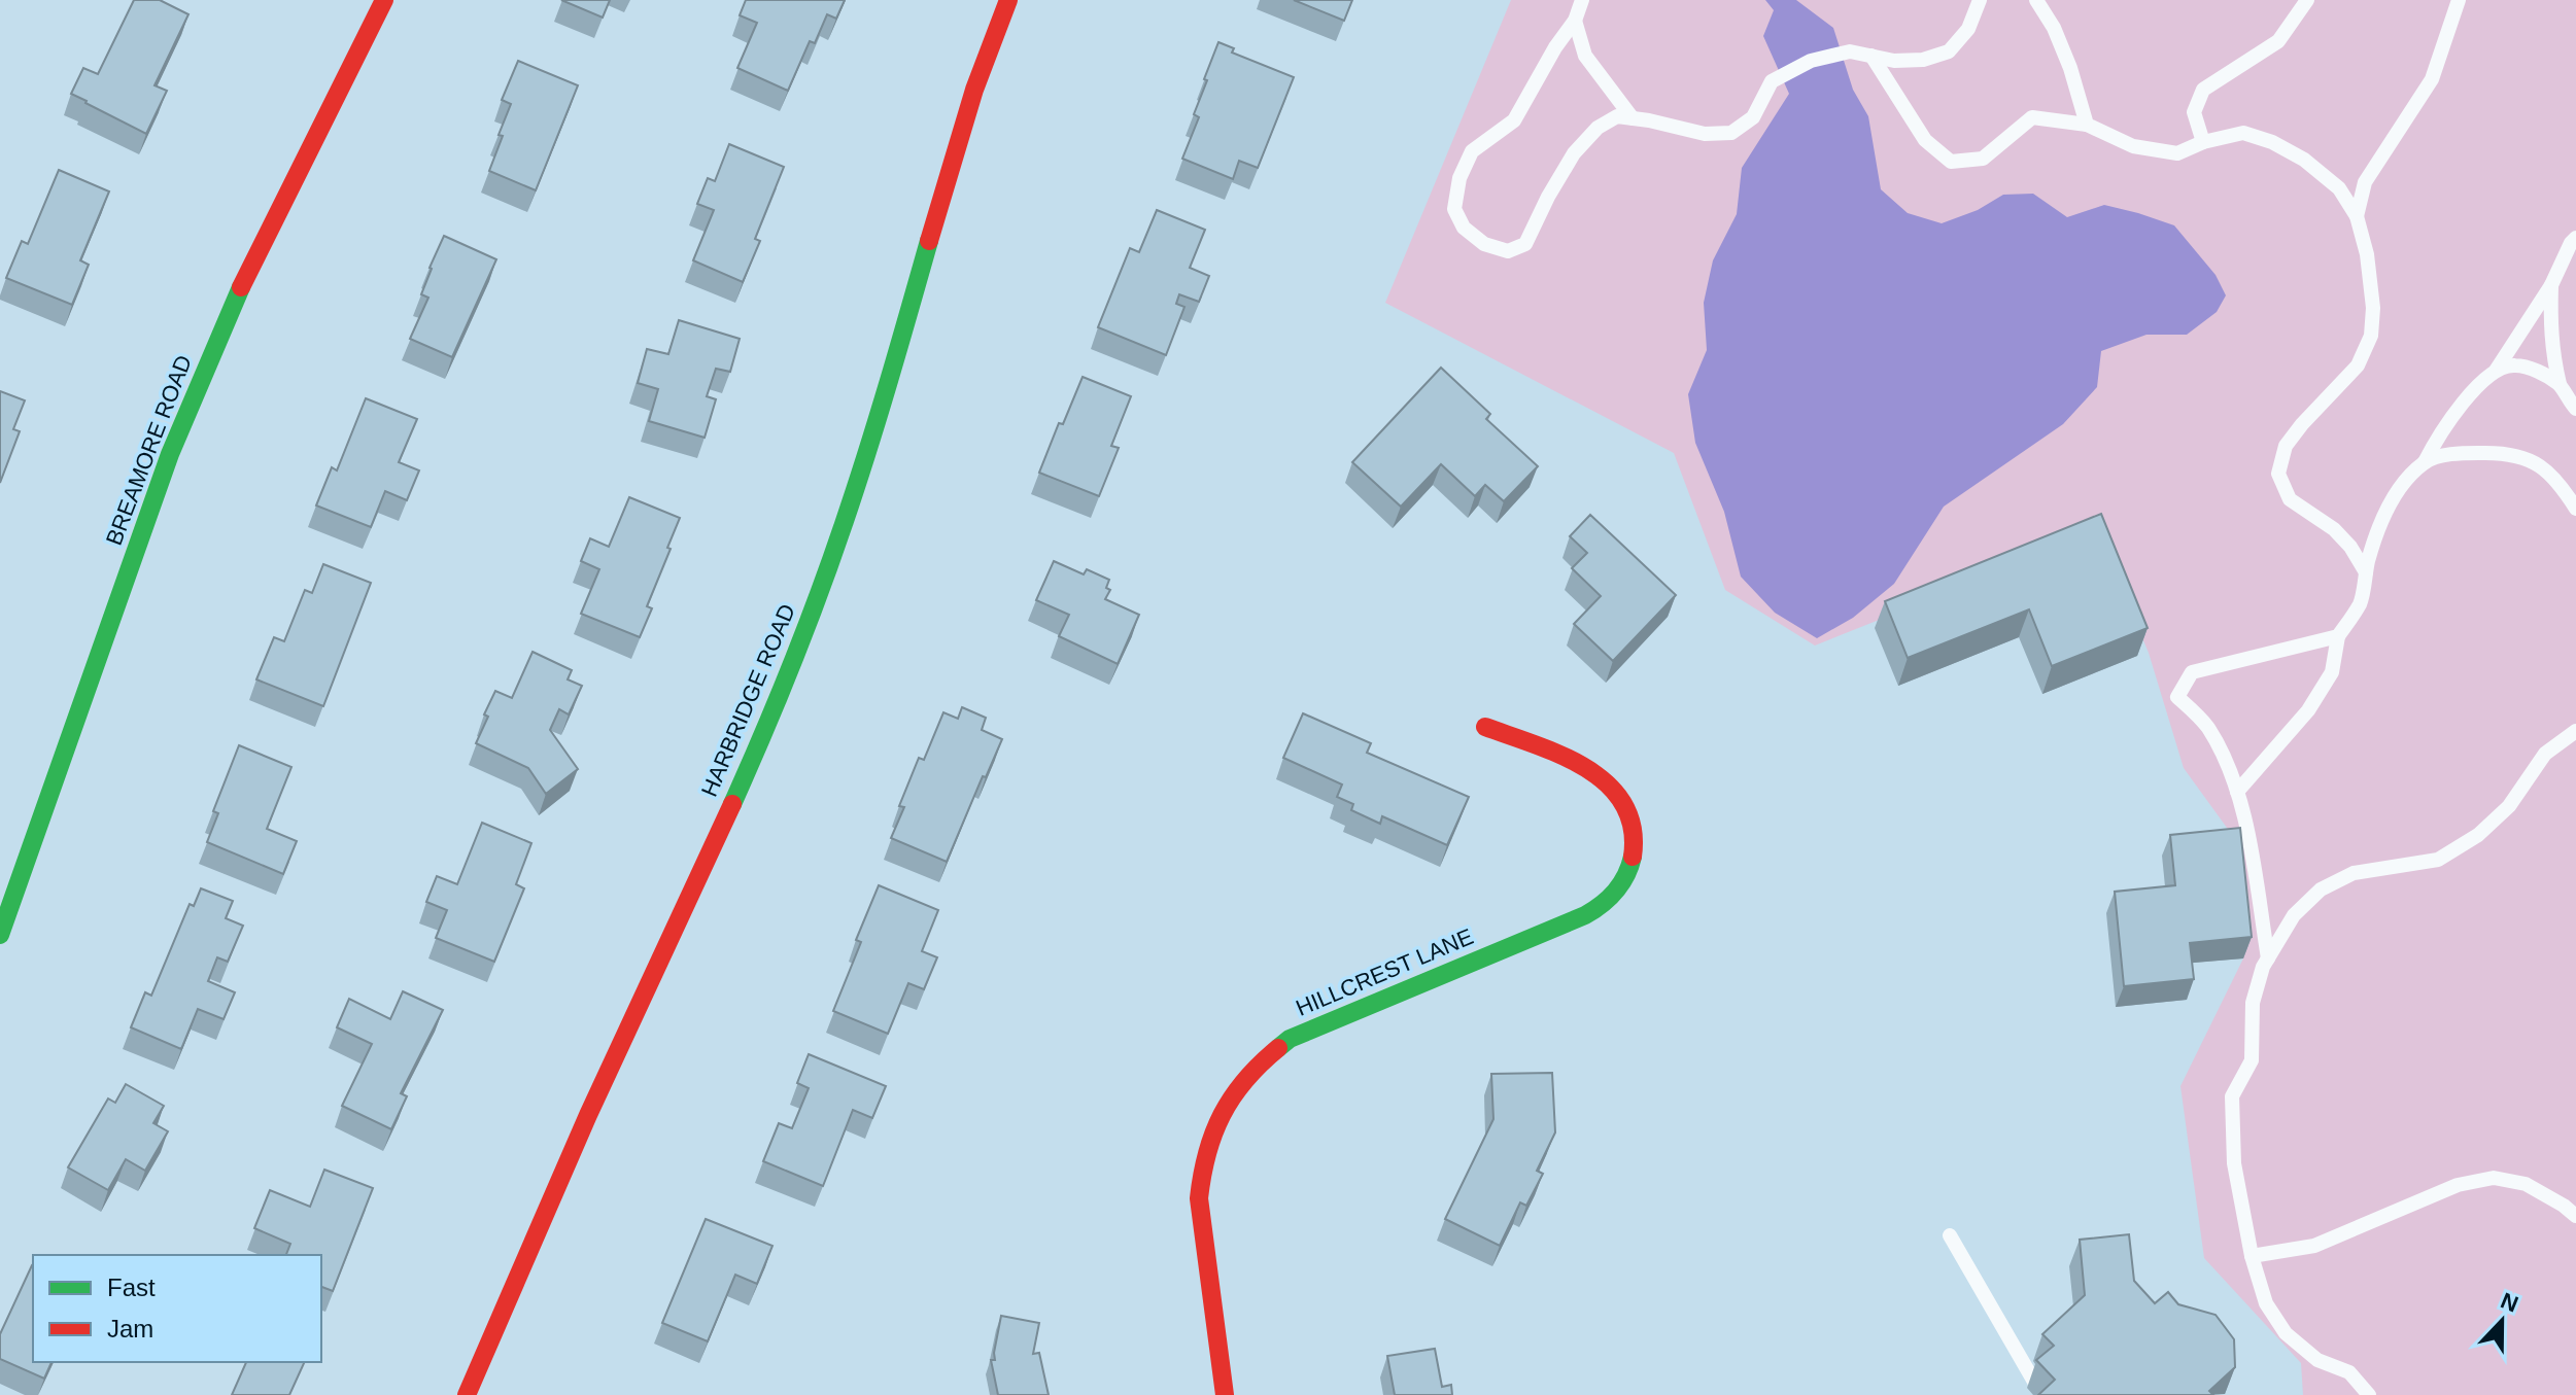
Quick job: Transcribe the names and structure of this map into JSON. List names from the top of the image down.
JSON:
{
  "streets": {
    "street": ["BREAMORE ROAD", "HARBRIDGE ROAD", "HILLCREST LANE"]
  },
  "legend": ["Fast", "Jam"],
  "north": "top"
}
